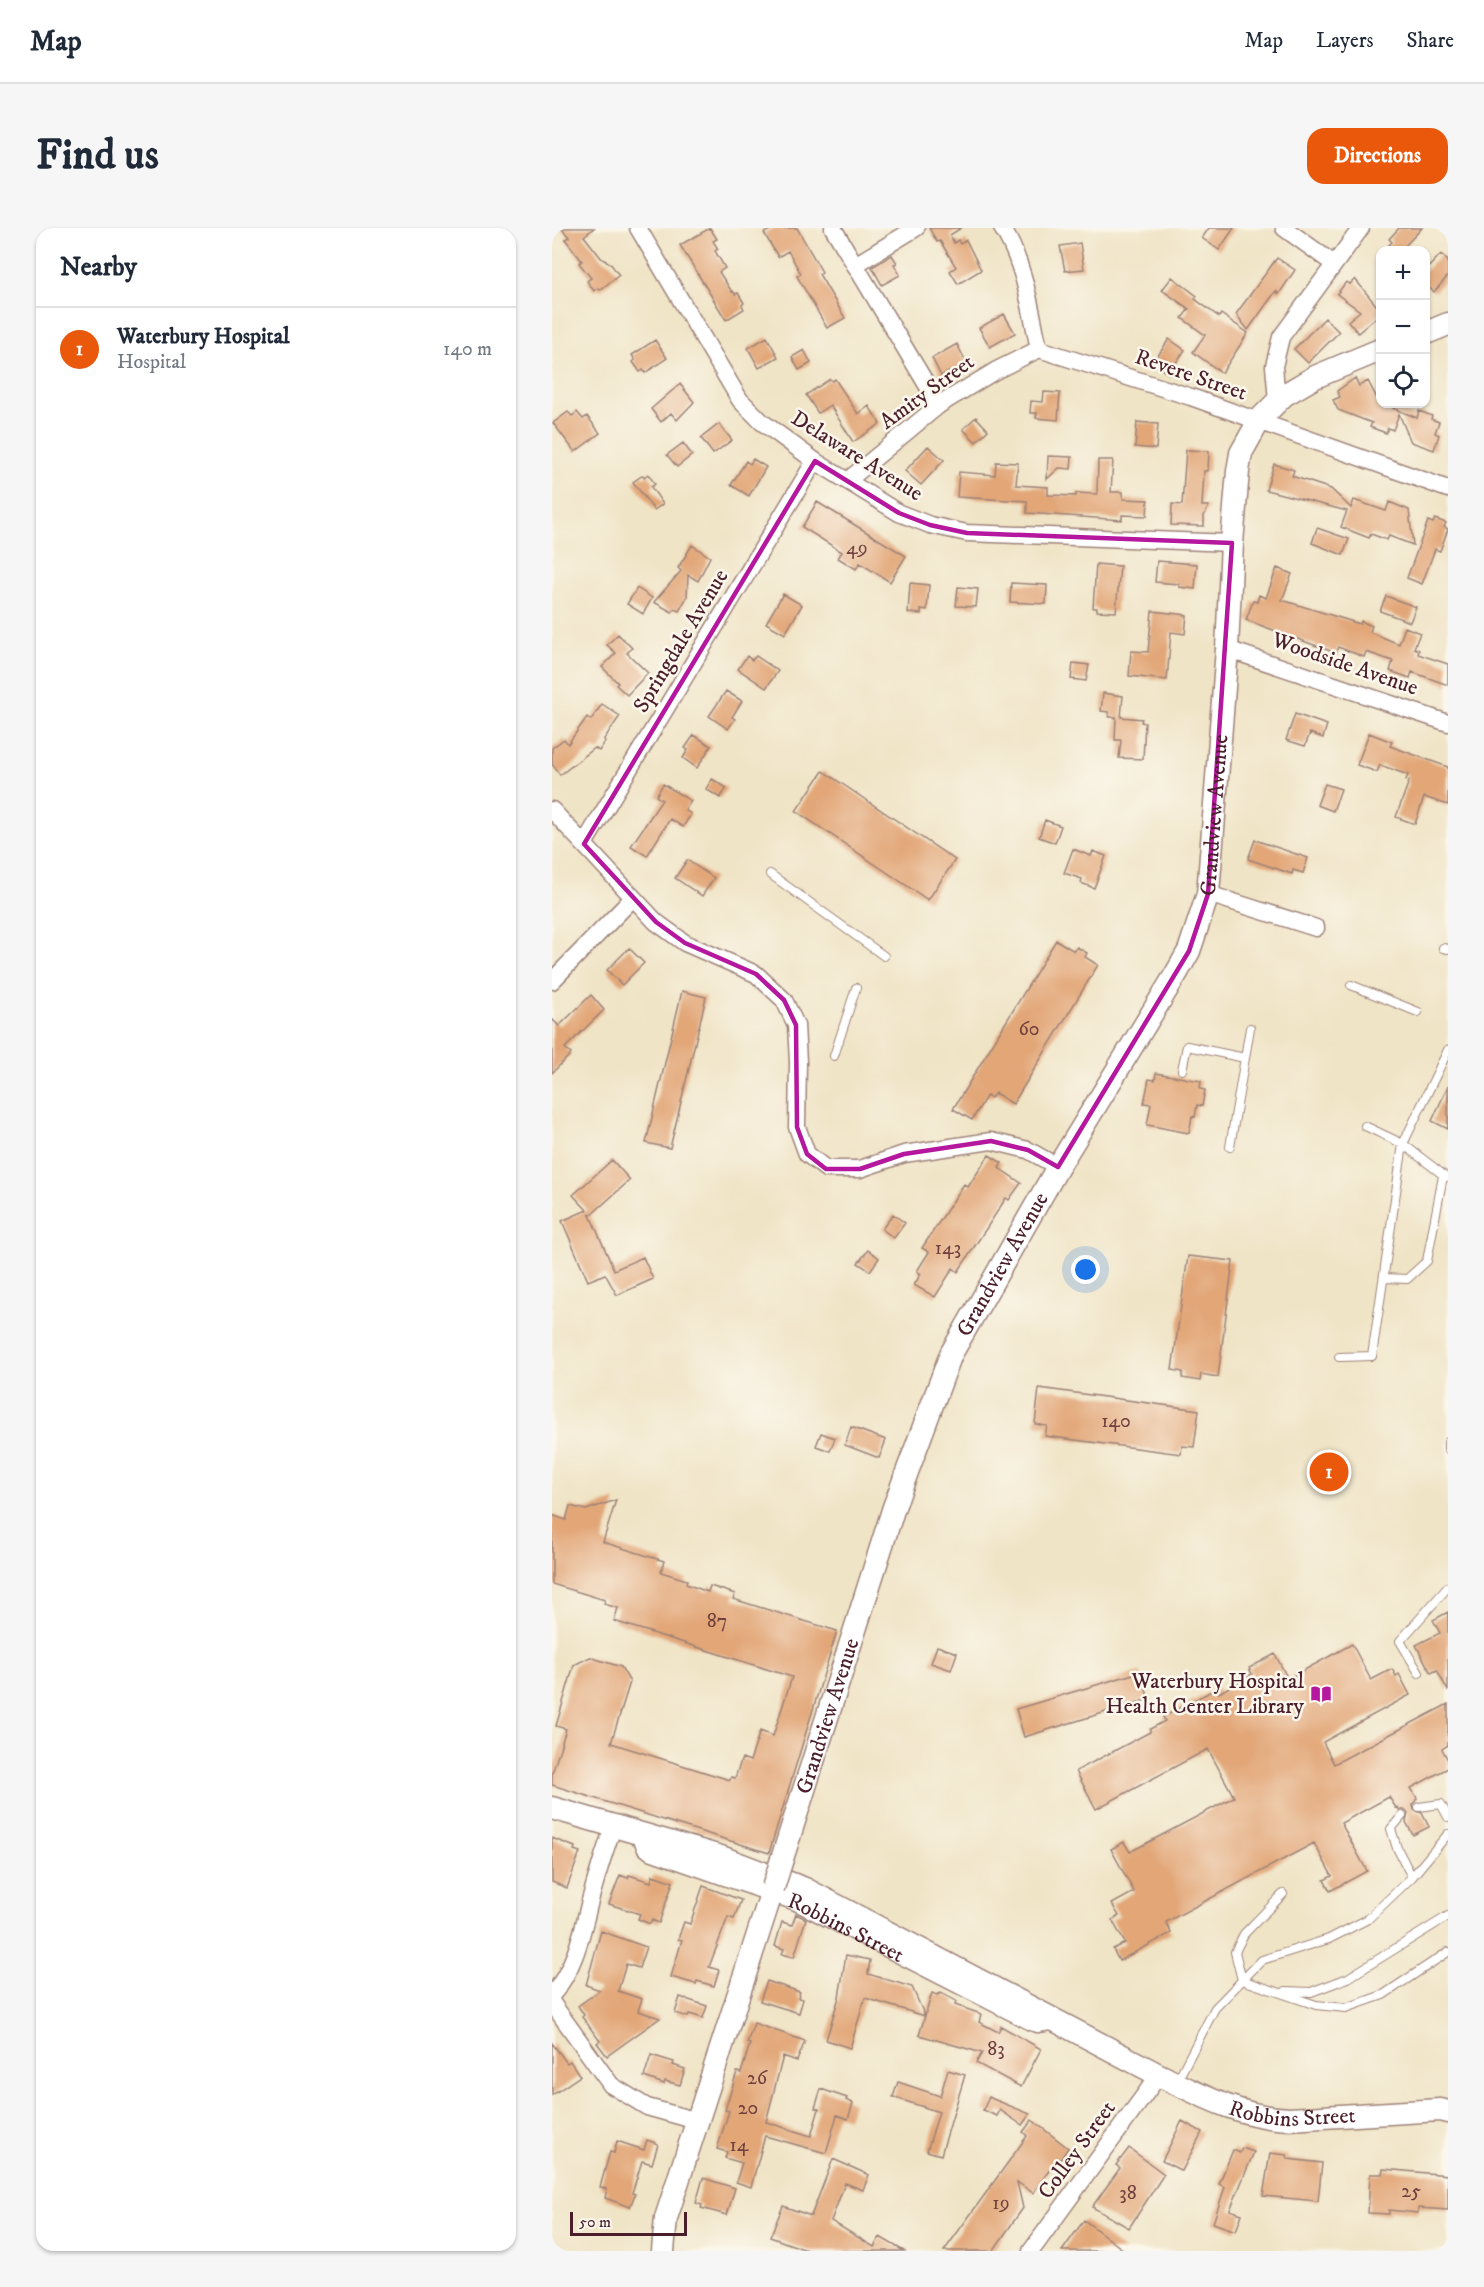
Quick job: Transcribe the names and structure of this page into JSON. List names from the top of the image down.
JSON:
{
  "streets": {
    "main road": ["Grandview Avenue", "Robbins Street"],
    "street": [
      "Revere Street",
      "Amity Street",
      "Delaware Avenue",
      "Springdale Avenue",
      "Woodside Avenue",
      "Colley Street"
    ]
  },
  "crossings": [
    ["Revere Street", "Amity Street"],
    ["Revere Street", "Grandview Avenue"],
    ["Amity Street", "Delaware Avenue"],
    ["Delaware Avenue", "Springdale Avenue"],
    ["Delaware Avenue", "Grandview Avenue"],
    ["Woodside Avenue", "Grandview Avenue"],
    ["Grandview Avenue", "Robbins Street"],
    ["Robbins Street", "Colley Street"]
  ],
  "places": {
    "library": ["Waterbury Hospital Health Center Library"]
  },
  "house_numbers": [
    "49",
    "60",
    "143",
    "140",
    "87",
    "83",
    "26",
    "20",
    "14",
    "25",
    "38",
    "19"
  ],
  "scale_bar": "50 m",
  "page": {
    "header": "Map",
    "nav": ["Map", "Layers", "Share"],
    "buttons": "Directions",
    "title": "Find us",
    "heading": "Nearby",
    "map_buttons": ["+", "−"],
    "list": [
      {
        "mark": "1",
        "name": "Waterbury Hospital",
        "note": "Hospital",
        "value": "140 m"
      }
    ],
    "pins": "1",
    "scale": "50 m"
  }
}
